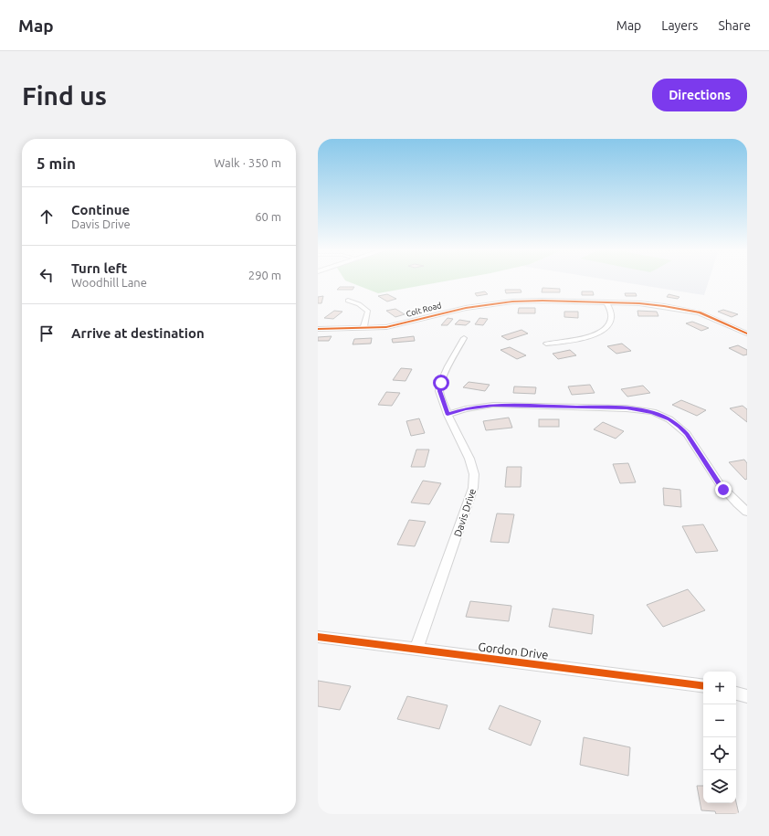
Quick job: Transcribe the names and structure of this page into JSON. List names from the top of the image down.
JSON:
{
  "streets": {
    "street": ["Colt Road", "Davis Drive", "Gordon Drive"]
  },
  "crossings": [
    ["Davis Drive", "Gordon Drive"]
  ],
  "page": {
    "header": "Map",
    "nav": ["Map", "Layers", "Share"],
    "buttons": "Directions",
    "title": "Find us",
    "heading": ["5 min", "Walk · 350 m"],
    "list": [
      ["Continue", "Davis Drive", "60 m"],
      ["Turn left", "Woodhill Lane", "290 m"],
      "Arrive at destination"
    ],
    "map_buttons": ["+", "−"]
  }
}
